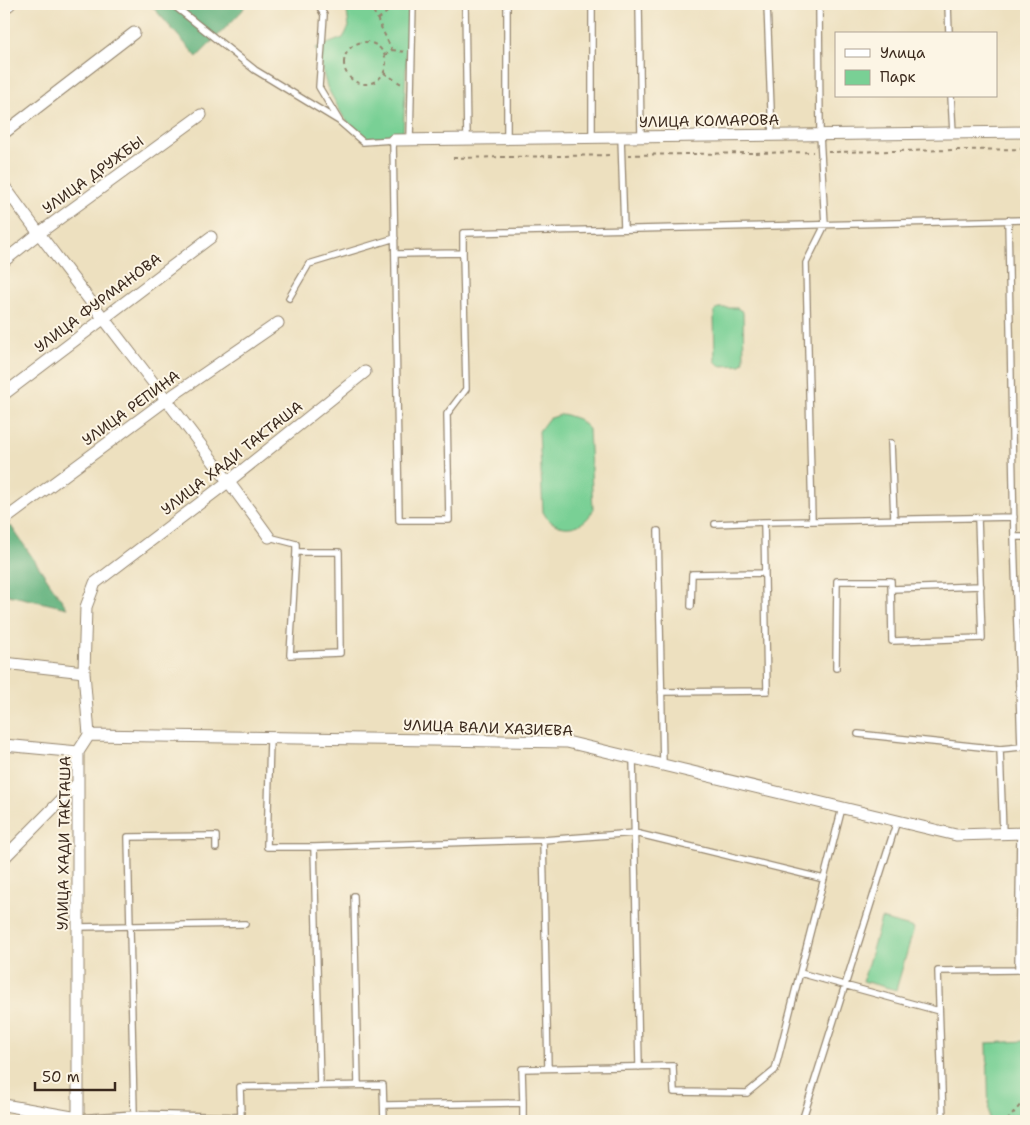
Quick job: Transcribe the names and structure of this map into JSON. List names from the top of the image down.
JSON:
{
  "streets": {
    "street": [
      "УЛИЦА КОМАРОВА",
      "УЛИЦА ДРУЖБЫ",
      "УЛИЦА ФУРМАНОВА",
      "УЛИЦА РЕПИНА",
      "УЛИЦА ХАДИ ТАКТАША",
      "УЛИЦА ВАЛИ ХАЗИЕВА"
    ]
  },
  "crossings": [
    ["УЛИЦА ХАДИ ТАКТАША", "УЛИЦА ВАЛИ ХАЗИЕВА"]
  ],
  "legend": ["Улица", "Парк"],
  "scale_bar": "50 m"
}
